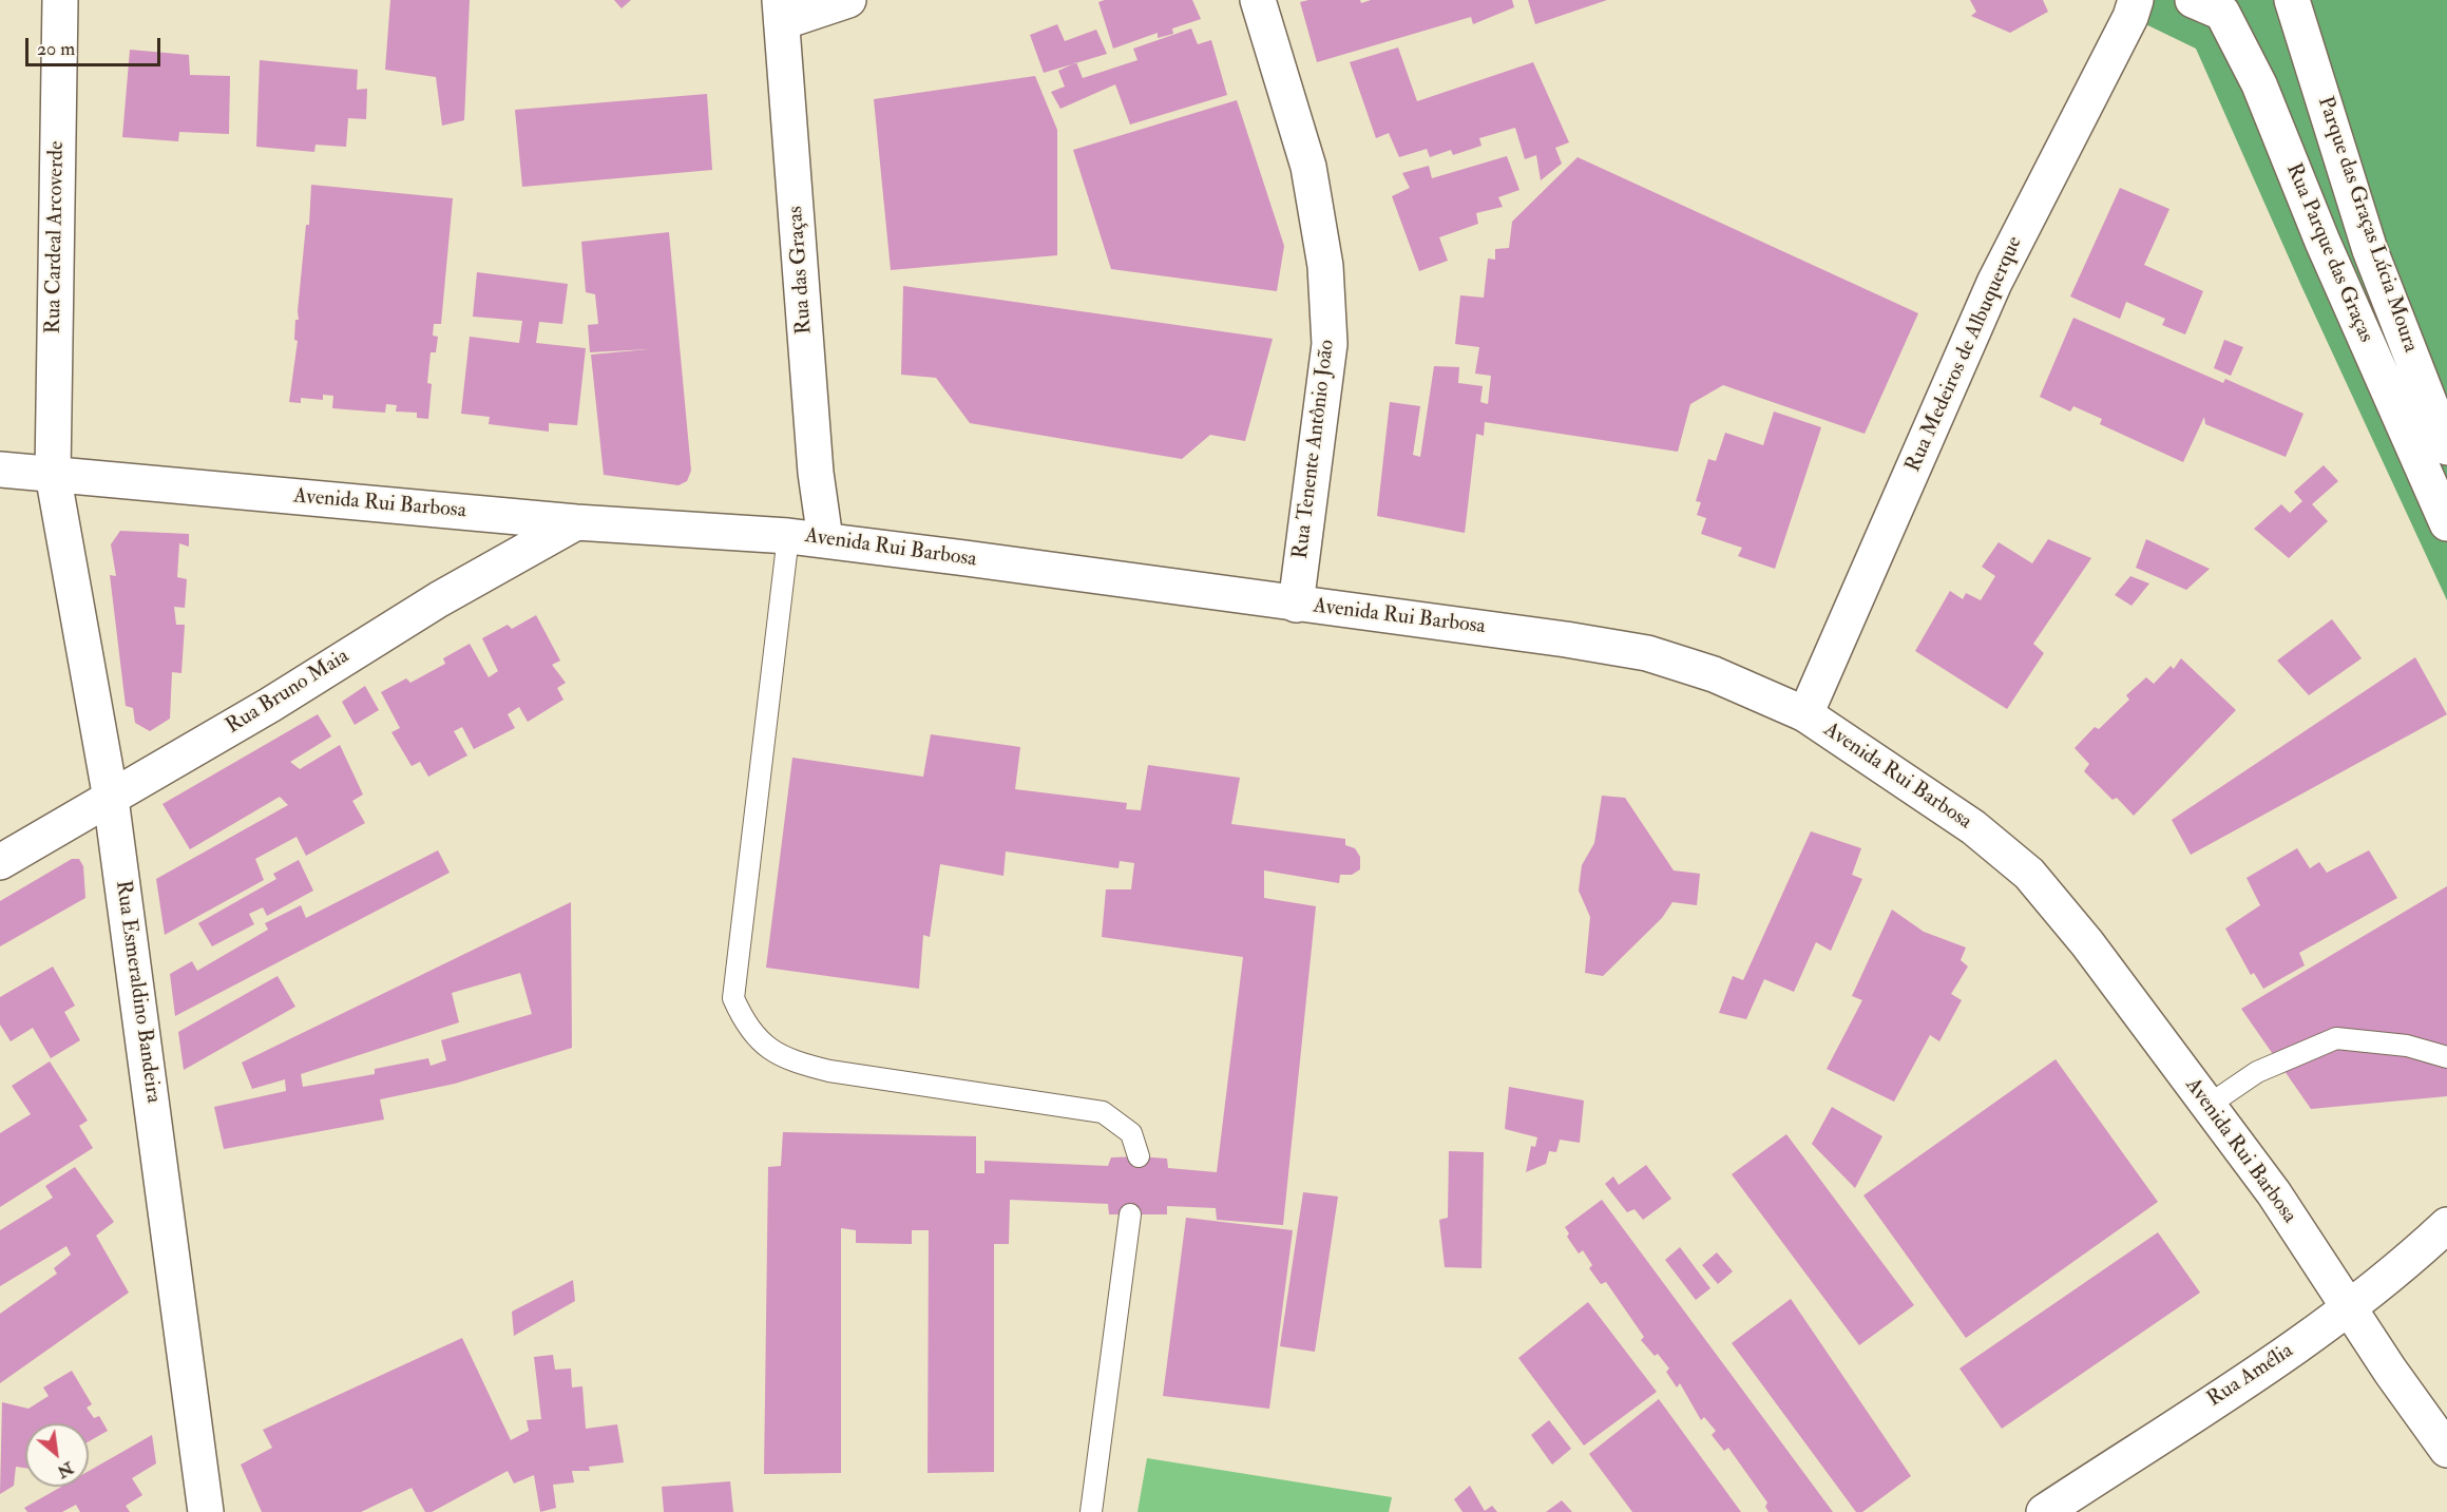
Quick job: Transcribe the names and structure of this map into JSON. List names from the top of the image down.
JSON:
{
  "streets": {
    "street": [
      "Parque das Graças Lúcia Moura",
      "Rua Cardeal Arcoverde",
      "Rua Parque das Graças",
      "Rua das Graças",
      "Rua Medeiros de Albuquerque",
      "Rua Tenente Antônio João",
      "Avenida Rui Barbosa",
      "Rua Bruno Maia",
      "Rua Esmeraldino Bandeira",
      "Rua Amélia"
    ]
  },
  "crossings": [
    ["Rua Cardeal Arcoverde", "Avenida Rui Barbosa"],
    ["Rua Cardeal Arcoverde", "Rua Esmeraldino Bandeira"],
    ["Rua das Graças", "Avenida Rui Barbosa"],
    ["Rua Medeiros de Albuquerque", "Avenida Rui Barbosa"],
    ["Rua Tenente Antônio João", "Avenida Rui Barbosa"],
    ["Avenida Rui Barbosa", "Rua Bruno Maia"],
    ["Avenida Rui Barbosa", "Rua Esmeraldino Bandeira"],
    ["Avenida Rui Barbosa", "Rua Amélia"],
    ["Rua Bruno Maia", "Rua Esmeraldino Bandeira"]
  ],
  "scale_bar": "20 m",
  "north": "bottom right"
}
